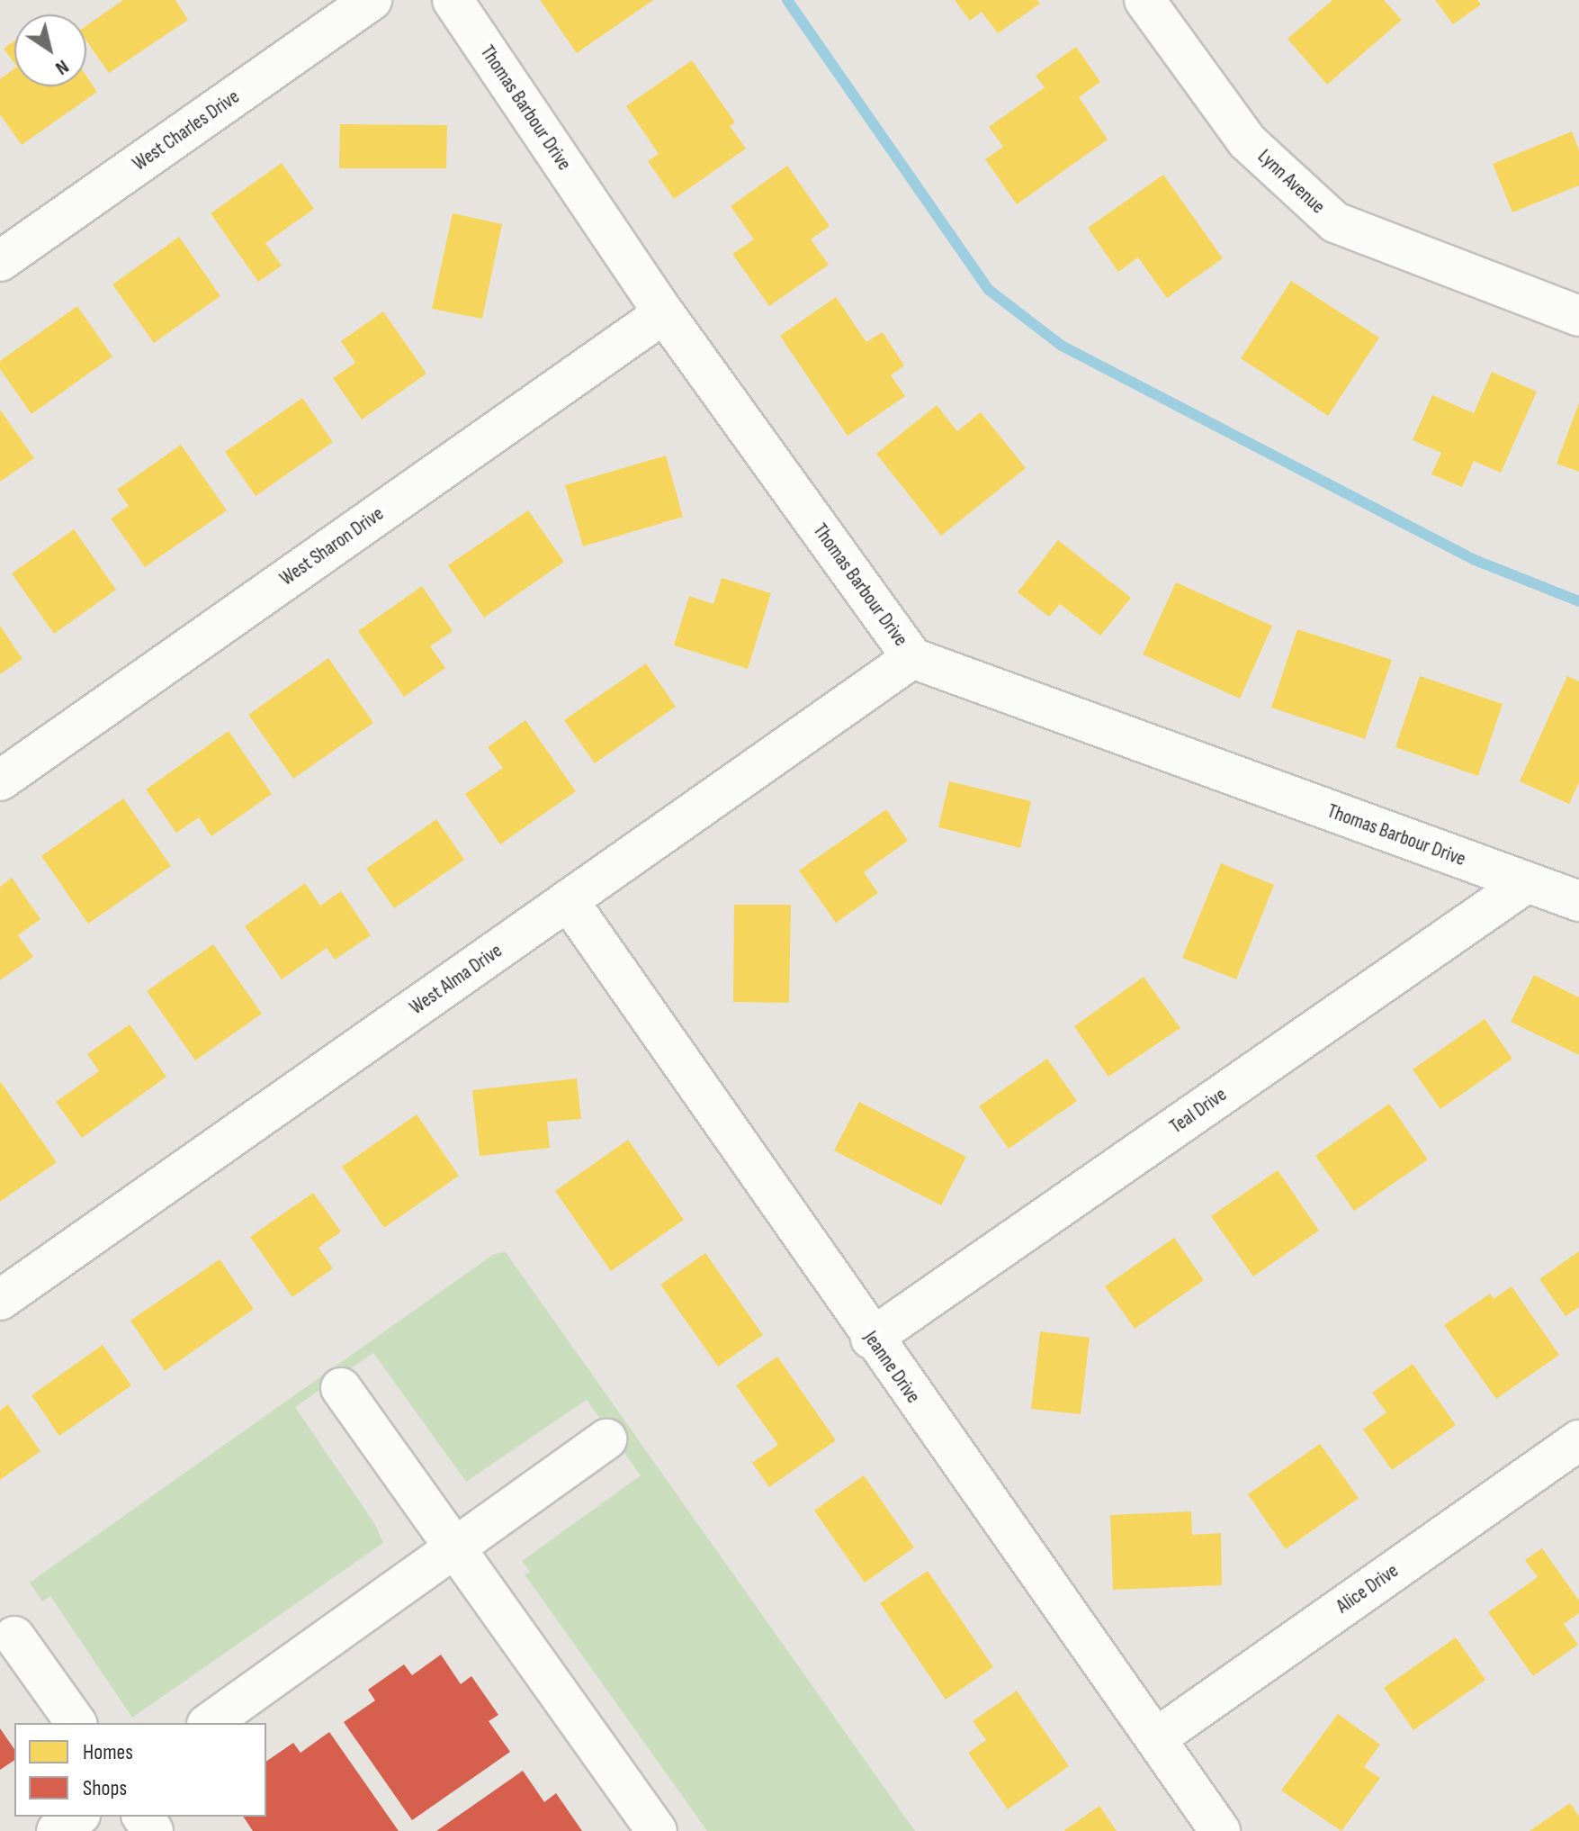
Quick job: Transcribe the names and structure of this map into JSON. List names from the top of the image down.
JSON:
{
  "streets": {
    "street": [
      "Thomas Barbour Drive",
      "West Charles Drive",
      "Lynn Avenue",
      "West Sharon Drive",
      "West Alma Drive",
      "Teal Drive",
      "Jeanne Drive",
      "Alice Drive"
    ]
  },
  "crossings": [
    ["Thomas Barbour Drive", "West Sharon Drive"],
    ["Thomas Barbour Drive", "West Alma Drive"],
    ["Thomas Barbour Drive", "Teal Drive"],
    ["West Alma Drive", "Jeanne Drive"],
    ["Teal Drive", "Jeanne Drive"],
    ["Jeanne Drive", "Alice Drive"]
  ],
  "legend": ["Homes", "Shops"],
  "north": "bottom right"
}
